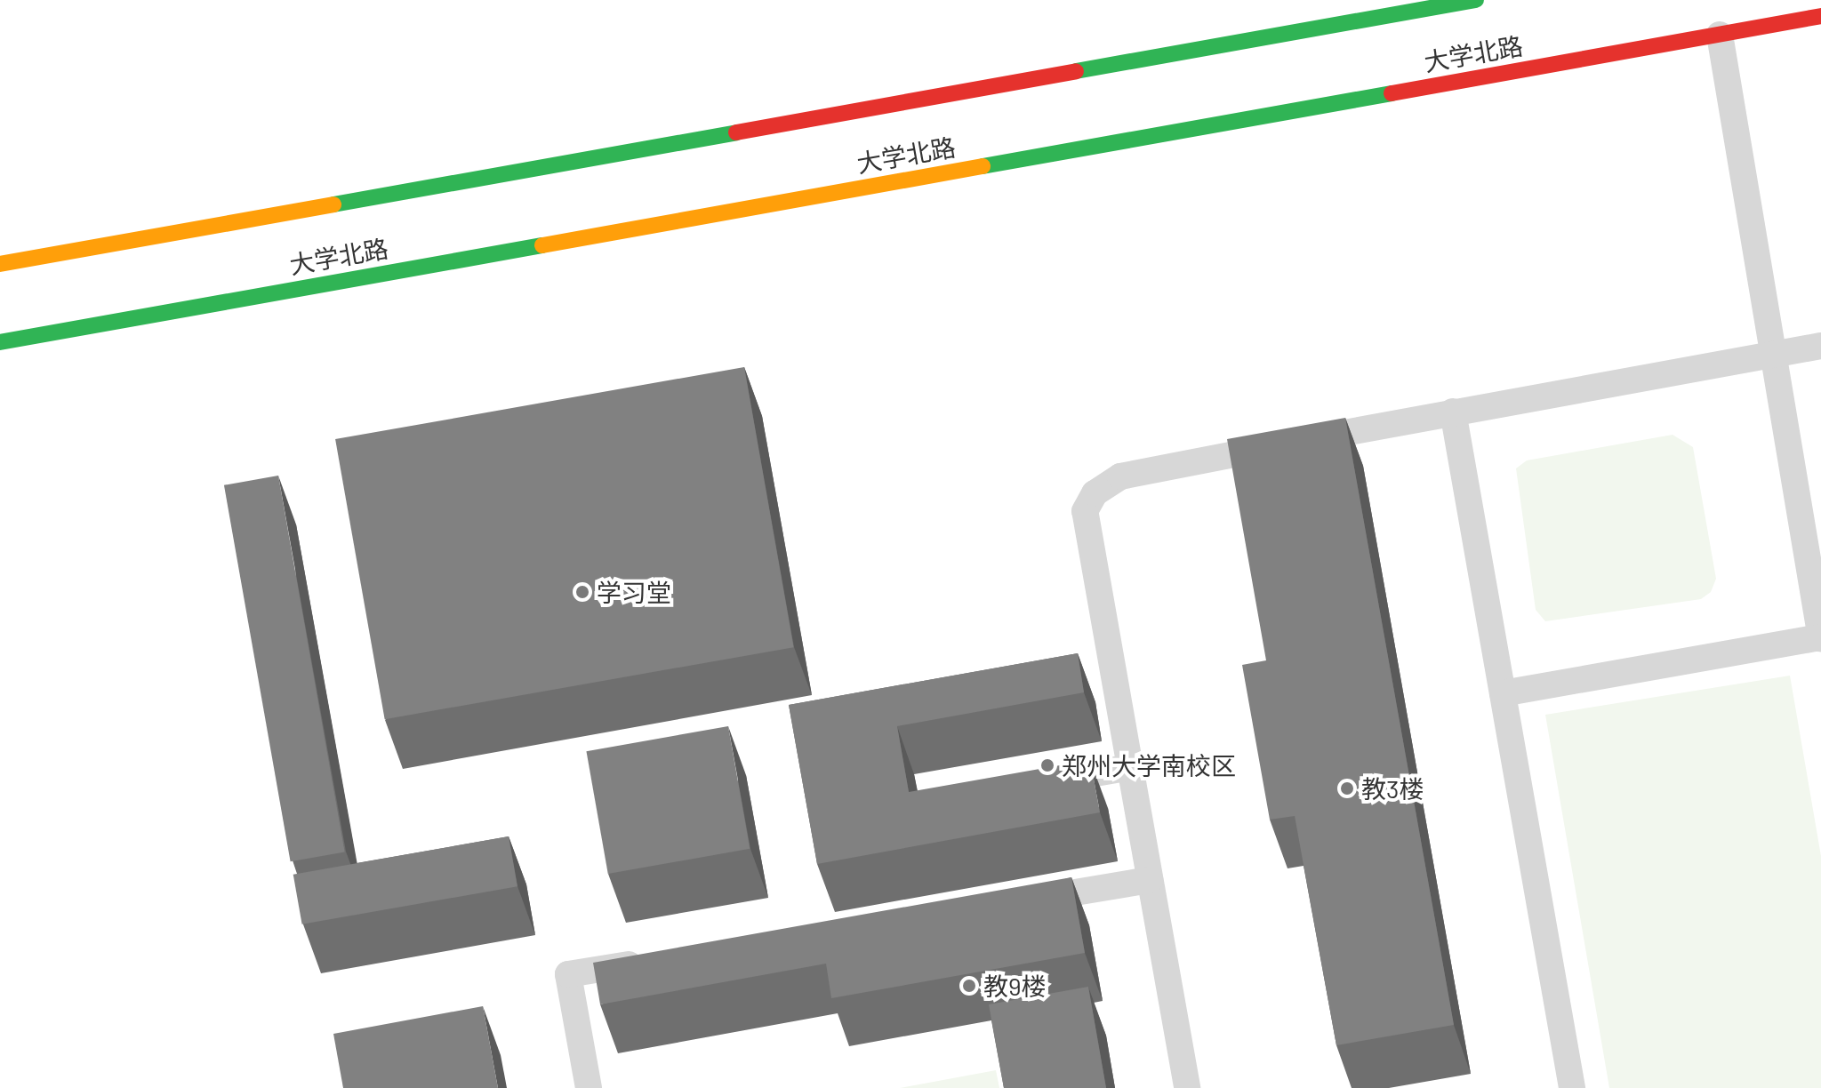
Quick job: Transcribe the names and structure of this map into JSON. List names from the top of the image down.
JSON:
{
  "streets": {
    "main road": ["大学北路"]
  },
  "places": [
    "学习堂",
    "郑州大学南校区",
    "教3楼",
    "教9楼"
  ]
}
